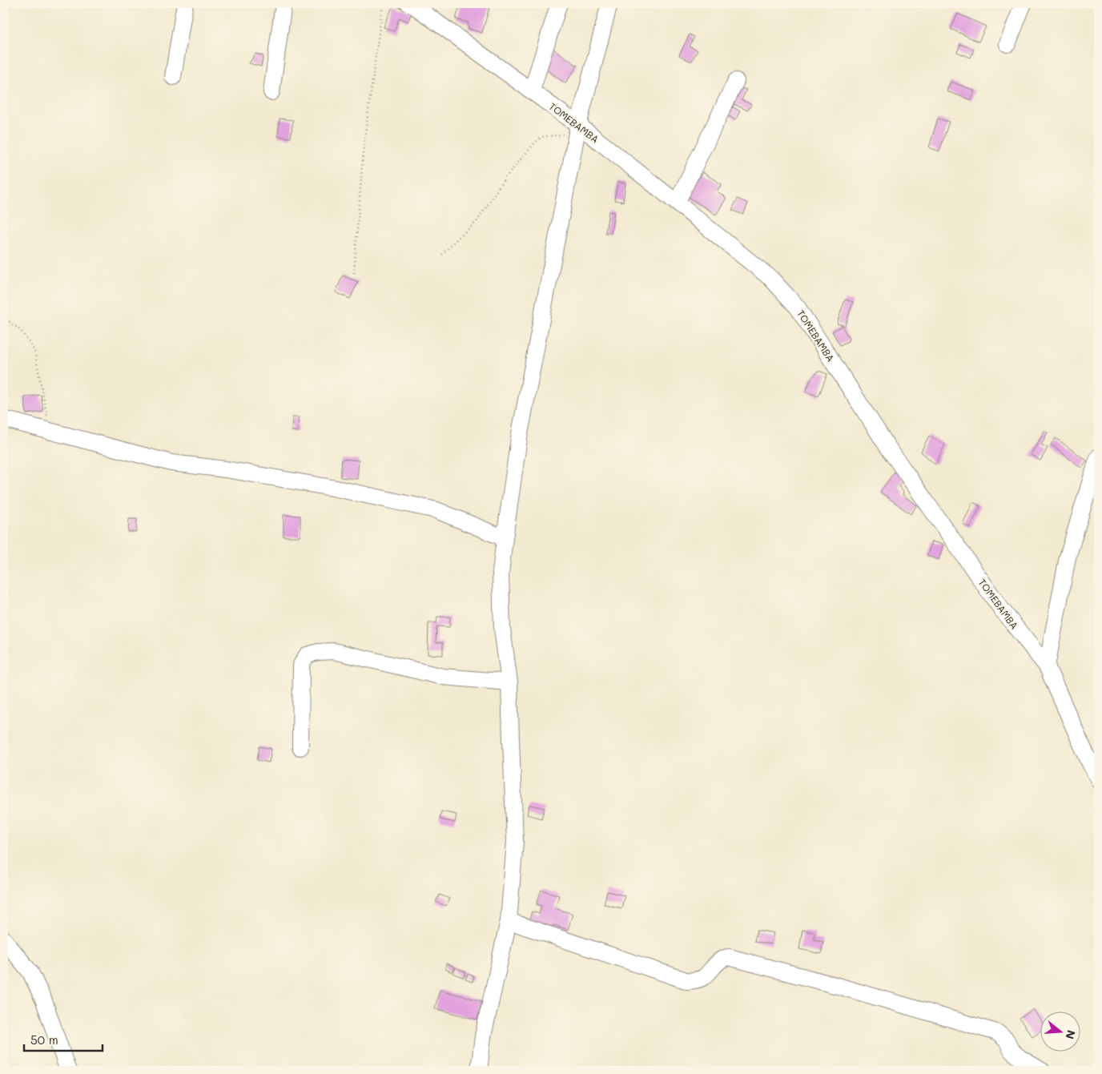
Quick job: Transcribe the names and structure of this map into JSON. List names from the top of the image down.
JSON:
{
  "streets": {
    "street": ["TOMEBAMBA"]
  },
  "scale_bar": "50 m",
  "north": "right"
}
